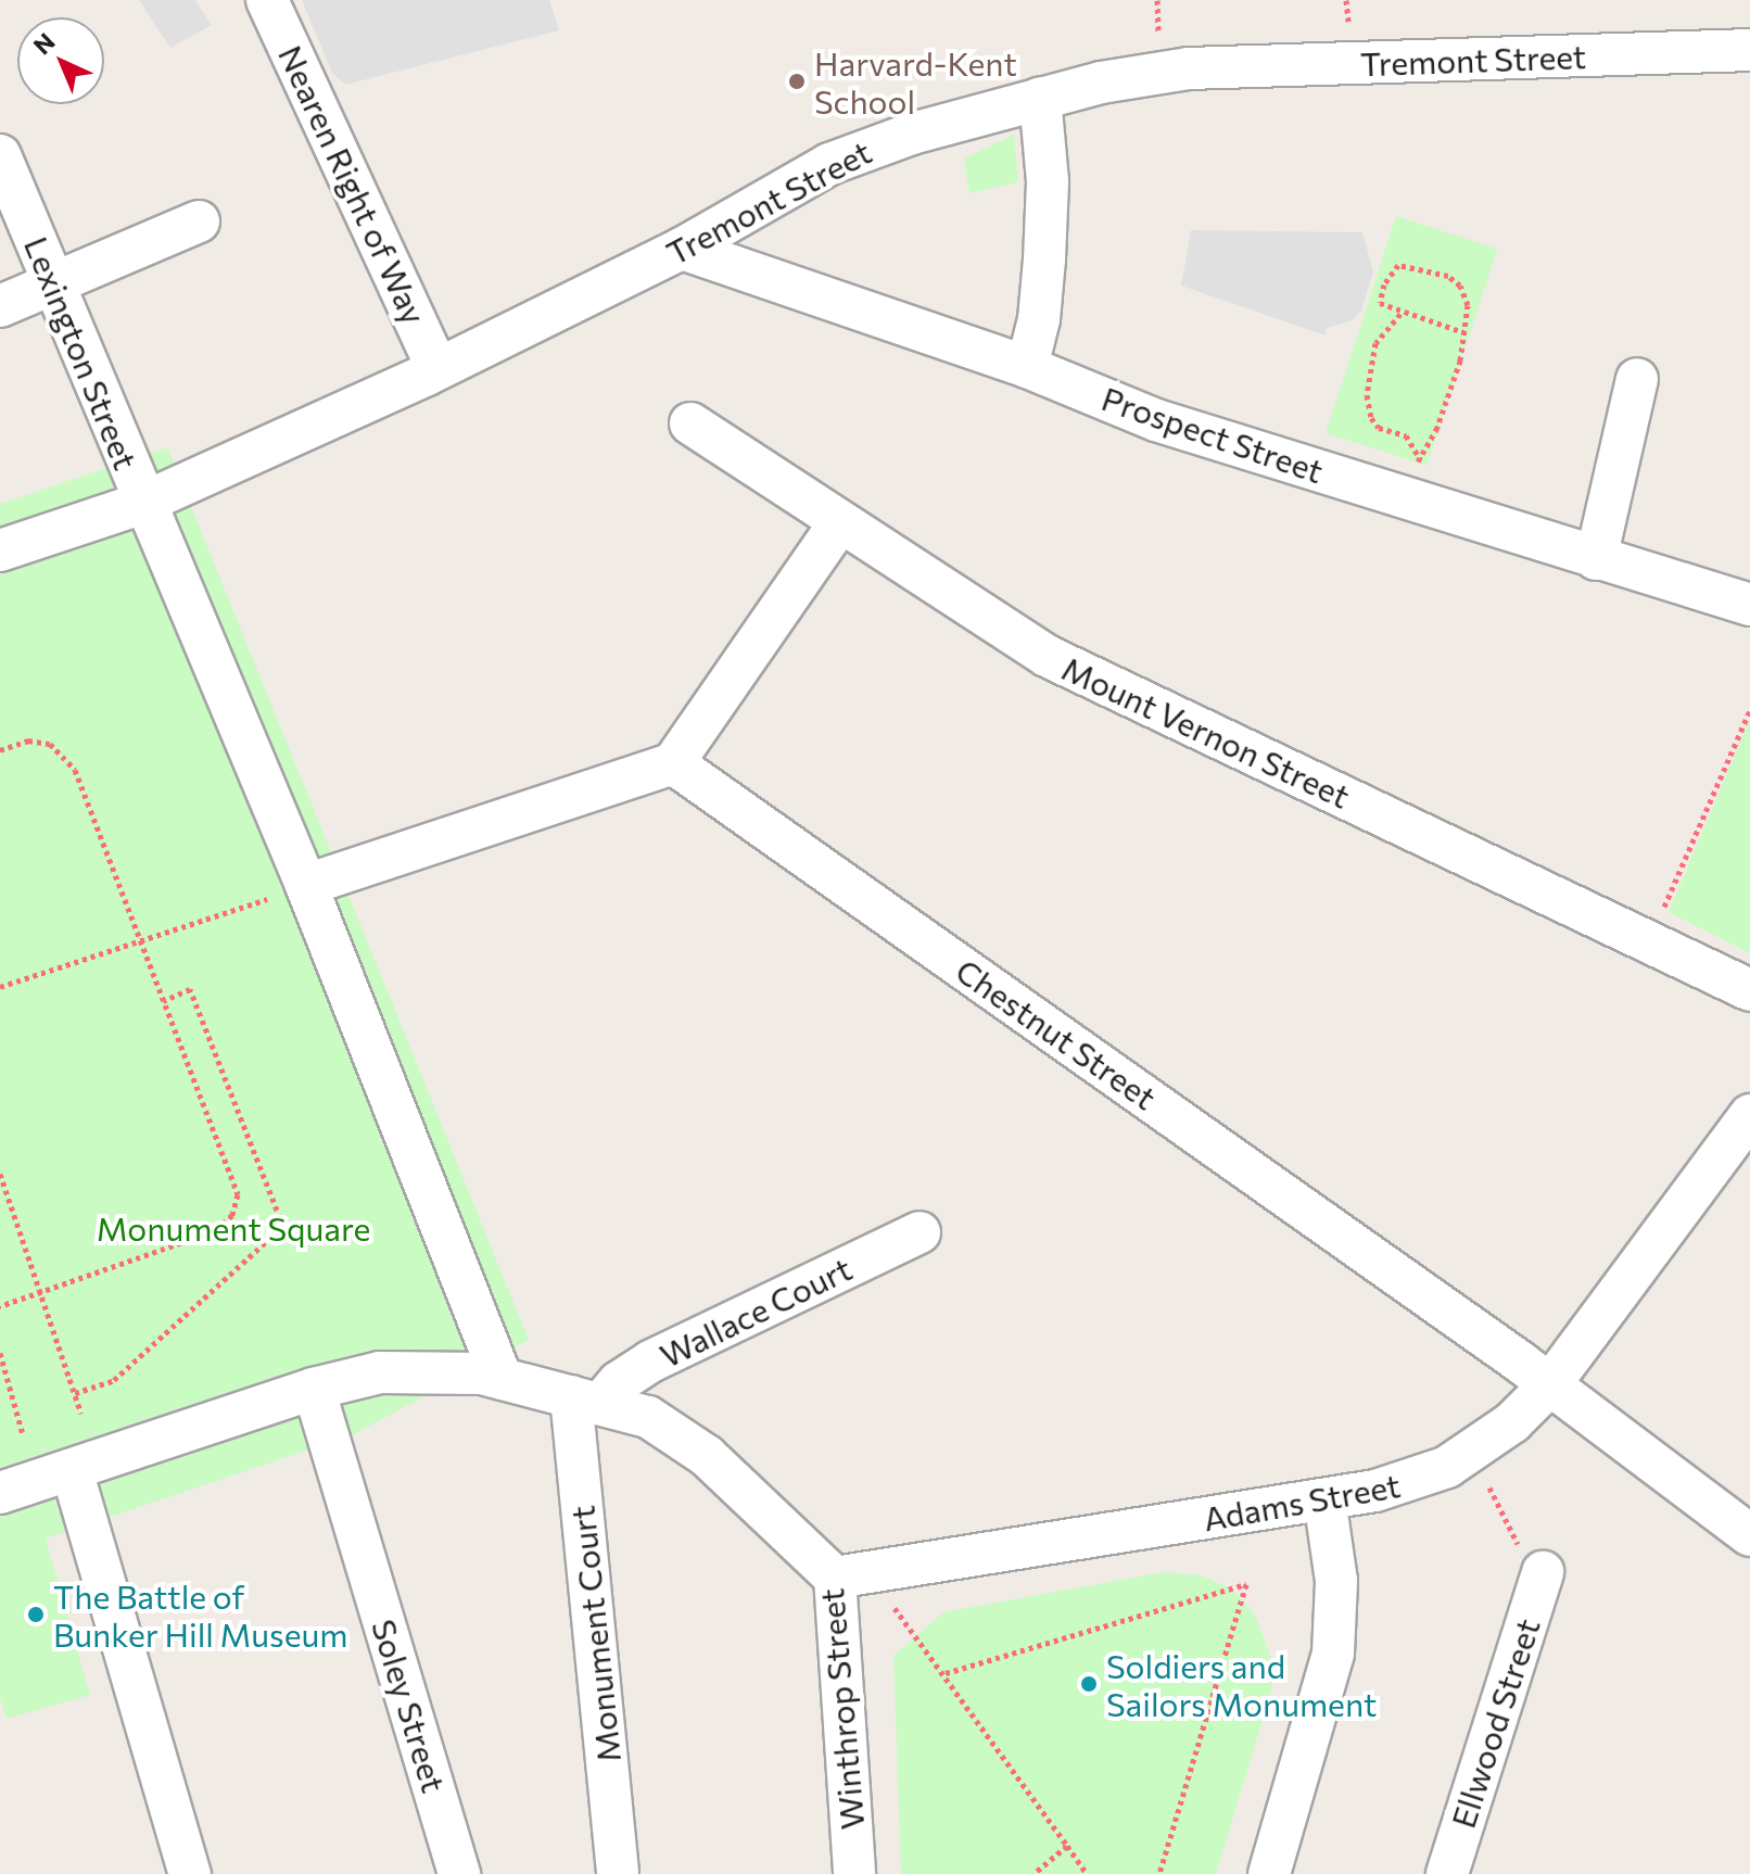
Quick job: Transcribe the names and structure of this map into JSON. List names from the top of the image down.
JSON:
{
  "streets": {
    "street": [
      "Tremont Street",
      "Nearen Right of Way",
      "Lexington Street",
      "Prospect Street",
      "Mount Vernon Street",
      "Chestnut Street",
      "Wallace Court",
      "Adams Street",
      "Monument Court",
      "Soley Street",
      "Winthrop Street",
      "Ellwood Street"
    ]
  },
  "crossings": [
    ["Tremont Street", "Nearen Right of Way"],
    ["Tremont Street", "Lexington Street"],
    ["Tremont Street", "Prospect Street"],
    ["Chestnut Street", "Adams Street"],
    ["Wallace Court", "Monument Court"],
    ["Wallace Court", "Winthrop Street"],
    ["Adams Street", "Winthrop Street"],
    ["Monument Court", "Winthrop Street"]
  ],
  "parks": ["Monument Square"],
  "places": ["Harvard-Kent School", "The Battle of Bunker Hill Museum", "Soldiers and Sailors Monument"],
  "north": "top left"
}
